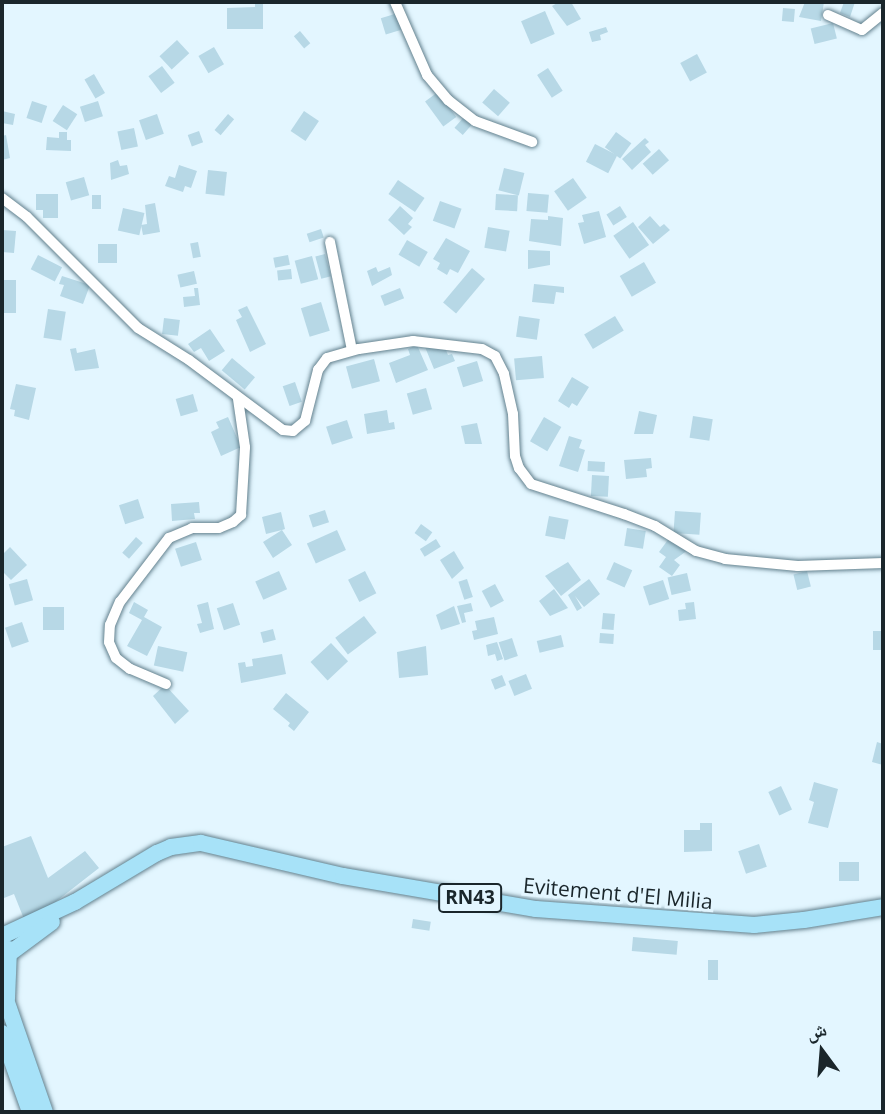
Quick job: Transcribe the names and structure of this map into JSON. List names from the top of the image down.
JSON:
{
  "streets": {
    "main road": ["Evitement d'El Milia", "RN43"]
  },
  "north": "top"
}
